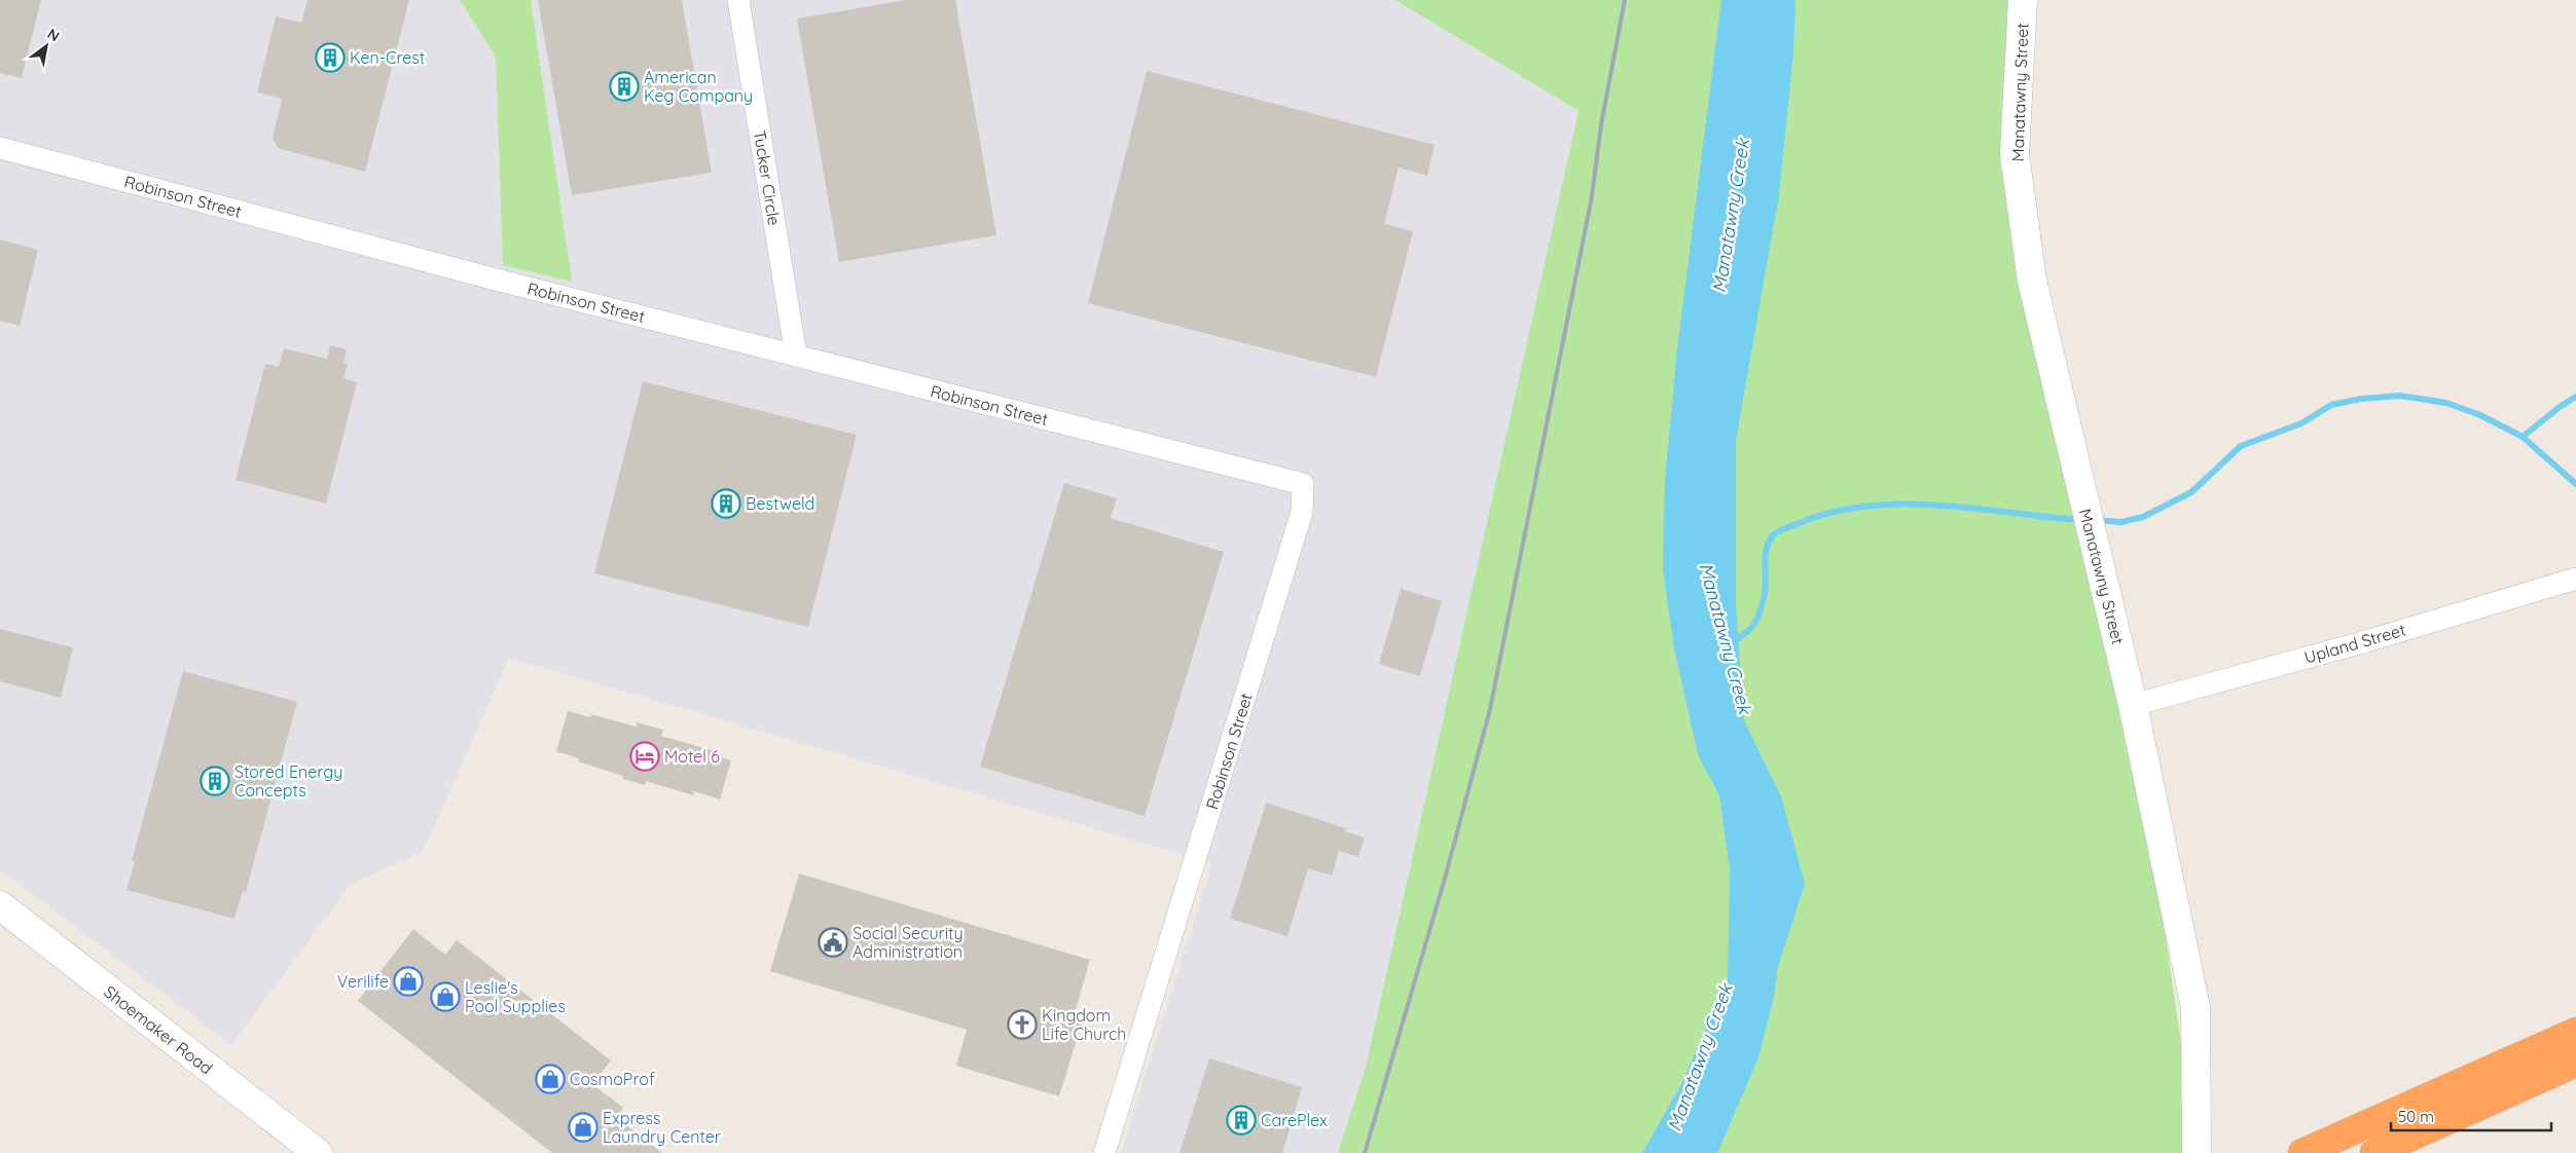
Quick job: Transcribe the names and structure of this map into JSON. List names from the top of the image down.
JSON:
{
  "streets": {
    "street": [
      "Manatawny Street",
      "Tucker Circle",
      "Robinson Street",
      "Upland Street",
      "Shoemaker Road"
    ]
  },
  "crossings": [
    ["Manatawny Street", "Upland Street"],
    ["Tucker Circle", "Robinson Street"]
  ],
  "water": ["Manatawny Creek"],
  "places": {
    "building": [
      "Ken-Crest",
      "American Keg Company",
      "Bestweld",
      "Stored Energy Concepts",
      "CarePlex"
    ],
    "hotel": ["Motel 6"],
    "public building": ["Social Security Administration"],
    "shop": [
      "Verilife",
      "Leslie's Pool Supplies",
      "CosmoProf",
      "Express Laundry Center"
    ],
    "church": ["Kingdom Life Church"]
  },
  "scale_bar": "50 m",
  "north": "top right"
}
